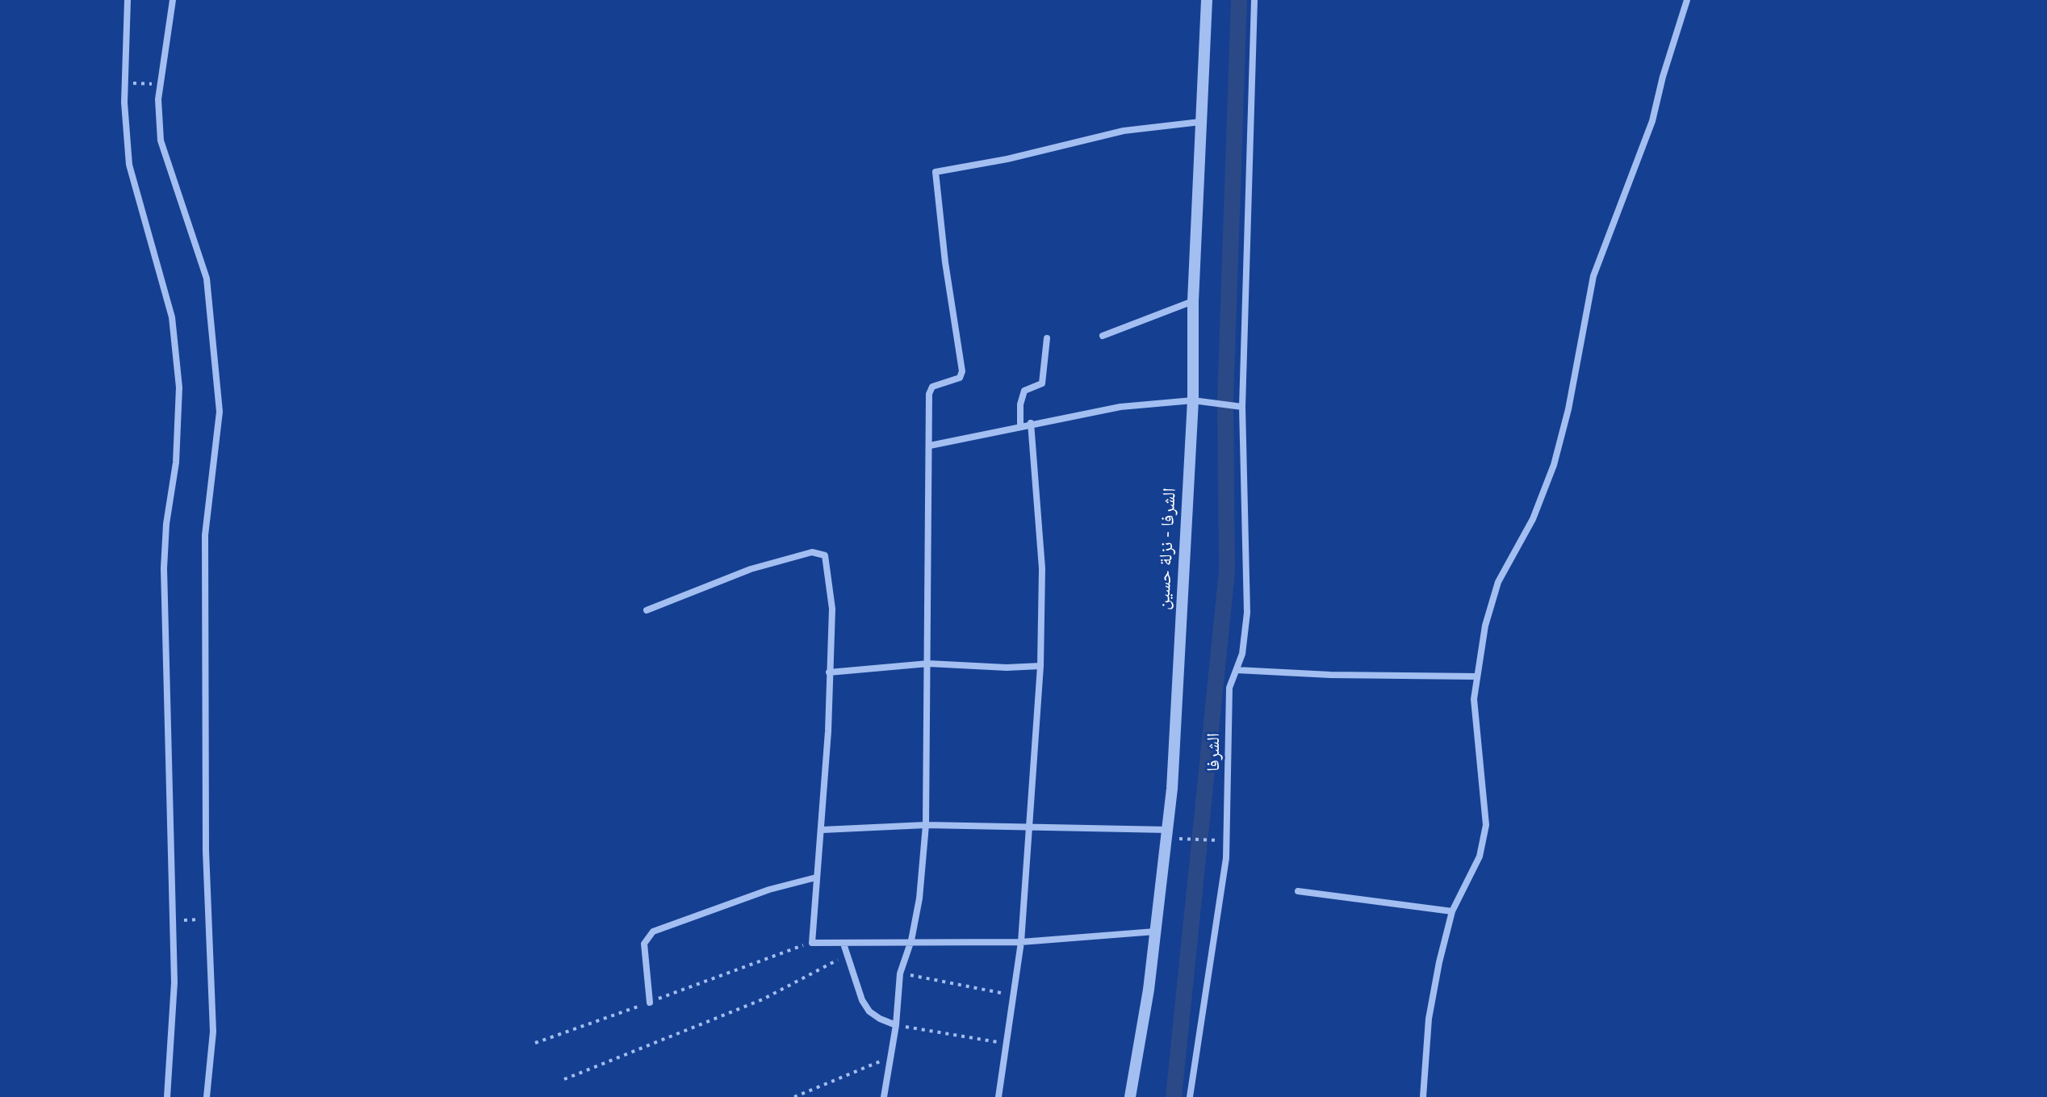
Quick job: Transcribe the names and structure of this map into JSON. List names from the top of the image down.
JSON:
{
  "streets": {
    "street": ["الشرفا - نزلة حسين", "الشرفا"]
  }
}
